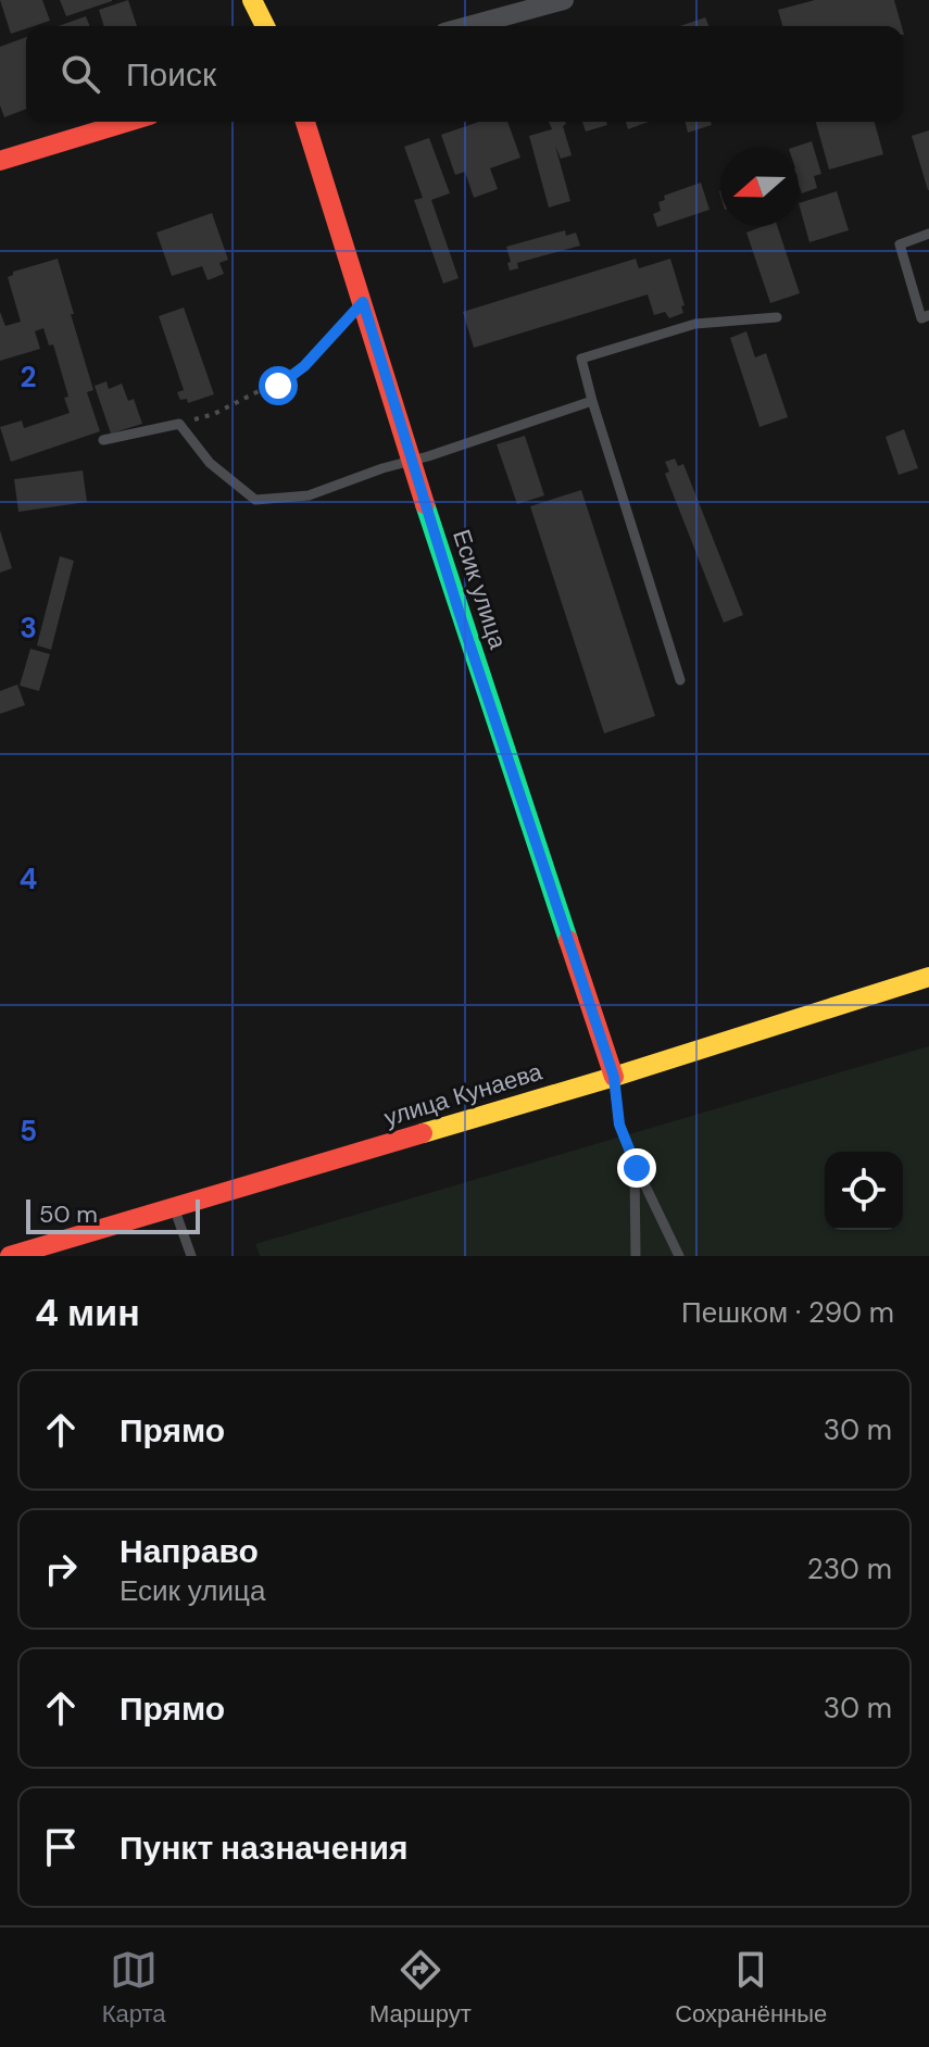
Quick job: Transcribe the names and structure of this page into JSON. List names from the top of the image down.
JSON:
{
  "streets": {
    "street": ["Есик улица", "улица Кунаева"]
  },
  "crossings": [
    ["Есик улица", "улица Кунаева"]
  ],
  "scale_bar": "50 m",
  "north": "left",
  "page": {
    "search": "Поиск",
    "scale": "50 m",
    "heading": ["4 мин", "Пешком · 290 m"],
    "list": [
      ["Прямо", "30 m"],
      ["Направо", "Есик улица", "230 m"],
      ["Прямо", "30 m"],
      "Пункт назначения"
    ],
    "nav": ["Карта", "Маршрут", "Сохранённые"]
  },
  "grid": {
    "rows": [
      "2",
      "3",
      "4",
      "5"
    ]
  }
}
